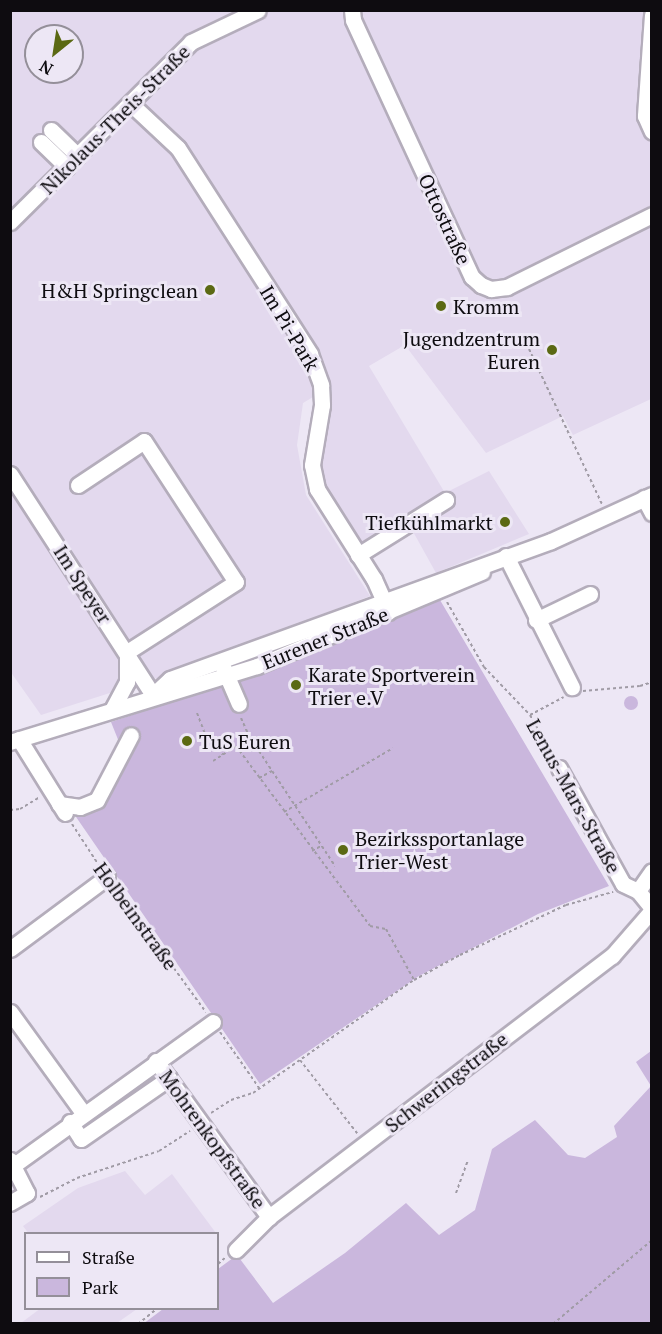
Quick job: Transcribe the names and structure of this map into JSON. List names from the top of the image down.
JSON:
{
  "streets": {
    "street": [
      "Nikolaus-Theis-Straße",
      "Ottostraße",
      "Im Pi-Park",
      "Im Speyer",
      "Eurener Straße",
      "Lenus-Mars-Straße",
      "Schweringstraße",
      "Mohrenkopfstraße"
    ],
    "path": ["Holbeinstraße"]
  },
  "crossings": [
    ["Nikolaus-Theis-Straße", "Im Pi-Park"],
    ["Im Pi-Park", "Eurener Straße"],
    ["Im Speyer", "Eurener Straße"],
    ["Eurener Straße", "Lenus-Mars-Straße"],
    ["Lenus-Mars-Straße", "Schweringstraße"],
    ["Schweringstraße", "Mohrenkopfstraße"]
  ],
  "places": [
    "H&H Springclean",
    "Kromm",
    "Jugendzentrum Euren",
    "Tiefkühlmarkt",
    "Karate Sportverein Trier e.V",
    "TuS Euren",
    "Bezirkssportanlage Trier-West"
  ],
  "legend": ["Straße", "Park"],
  "north": "bottom left"
}
